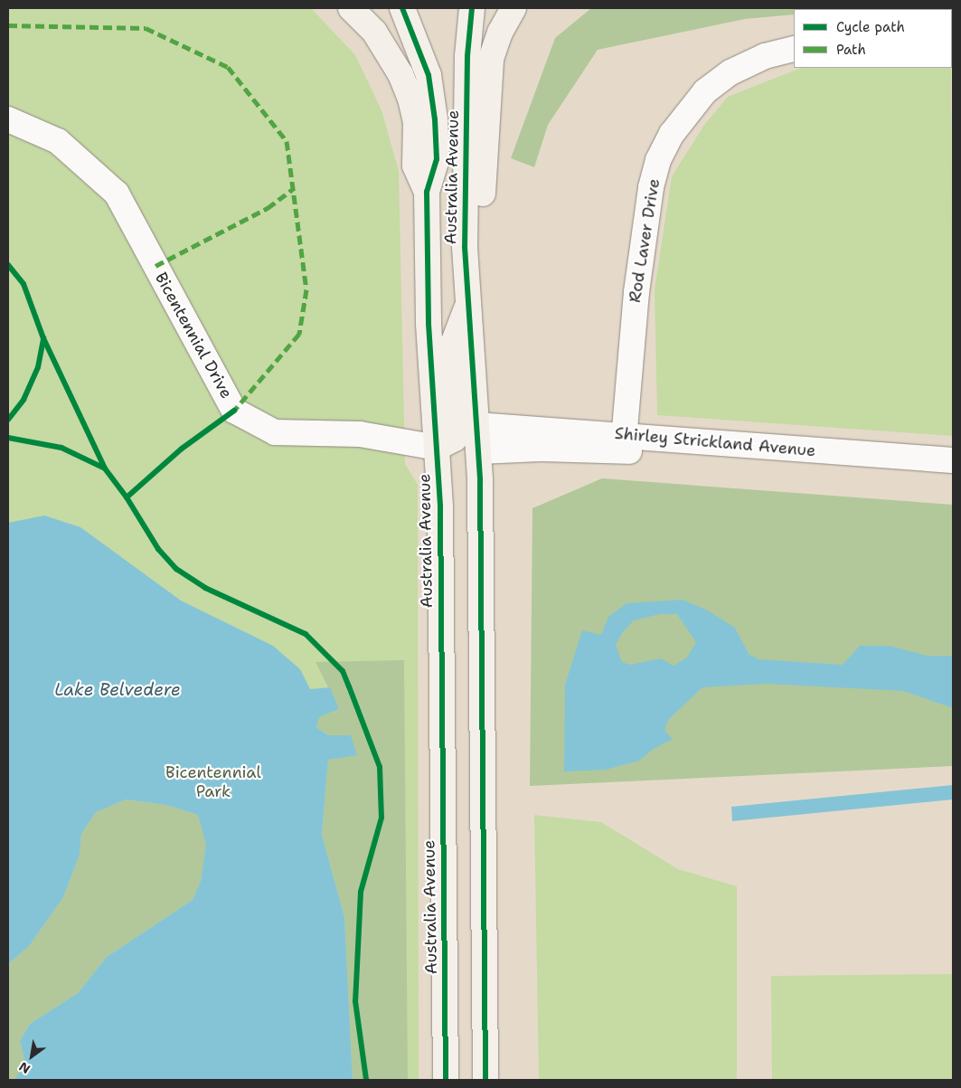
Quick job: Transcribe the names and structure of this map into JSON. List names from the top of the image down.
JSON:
{
  "streets": {
    "main road": ["Australia Avenue"],
    "street": ["Rod Laver Drive", "Bicentennial Drive", "Shirley Strickland Avenue"]
  },
  "crossings": [
    ["Australia Avenue", "Bicentennial Drive"],
    ["Australia Avenue", "Shirley Strickland Avenue"],
    ["Rod Laver Drive", "Shirley Strickland Avenue"]
  ],
  "water": ["Lake Belvedere"],
  "parks": ["Bicentennial Park"],
  "legend": ["Cycle path", "Path"],
  "north": "bottom left"
}
